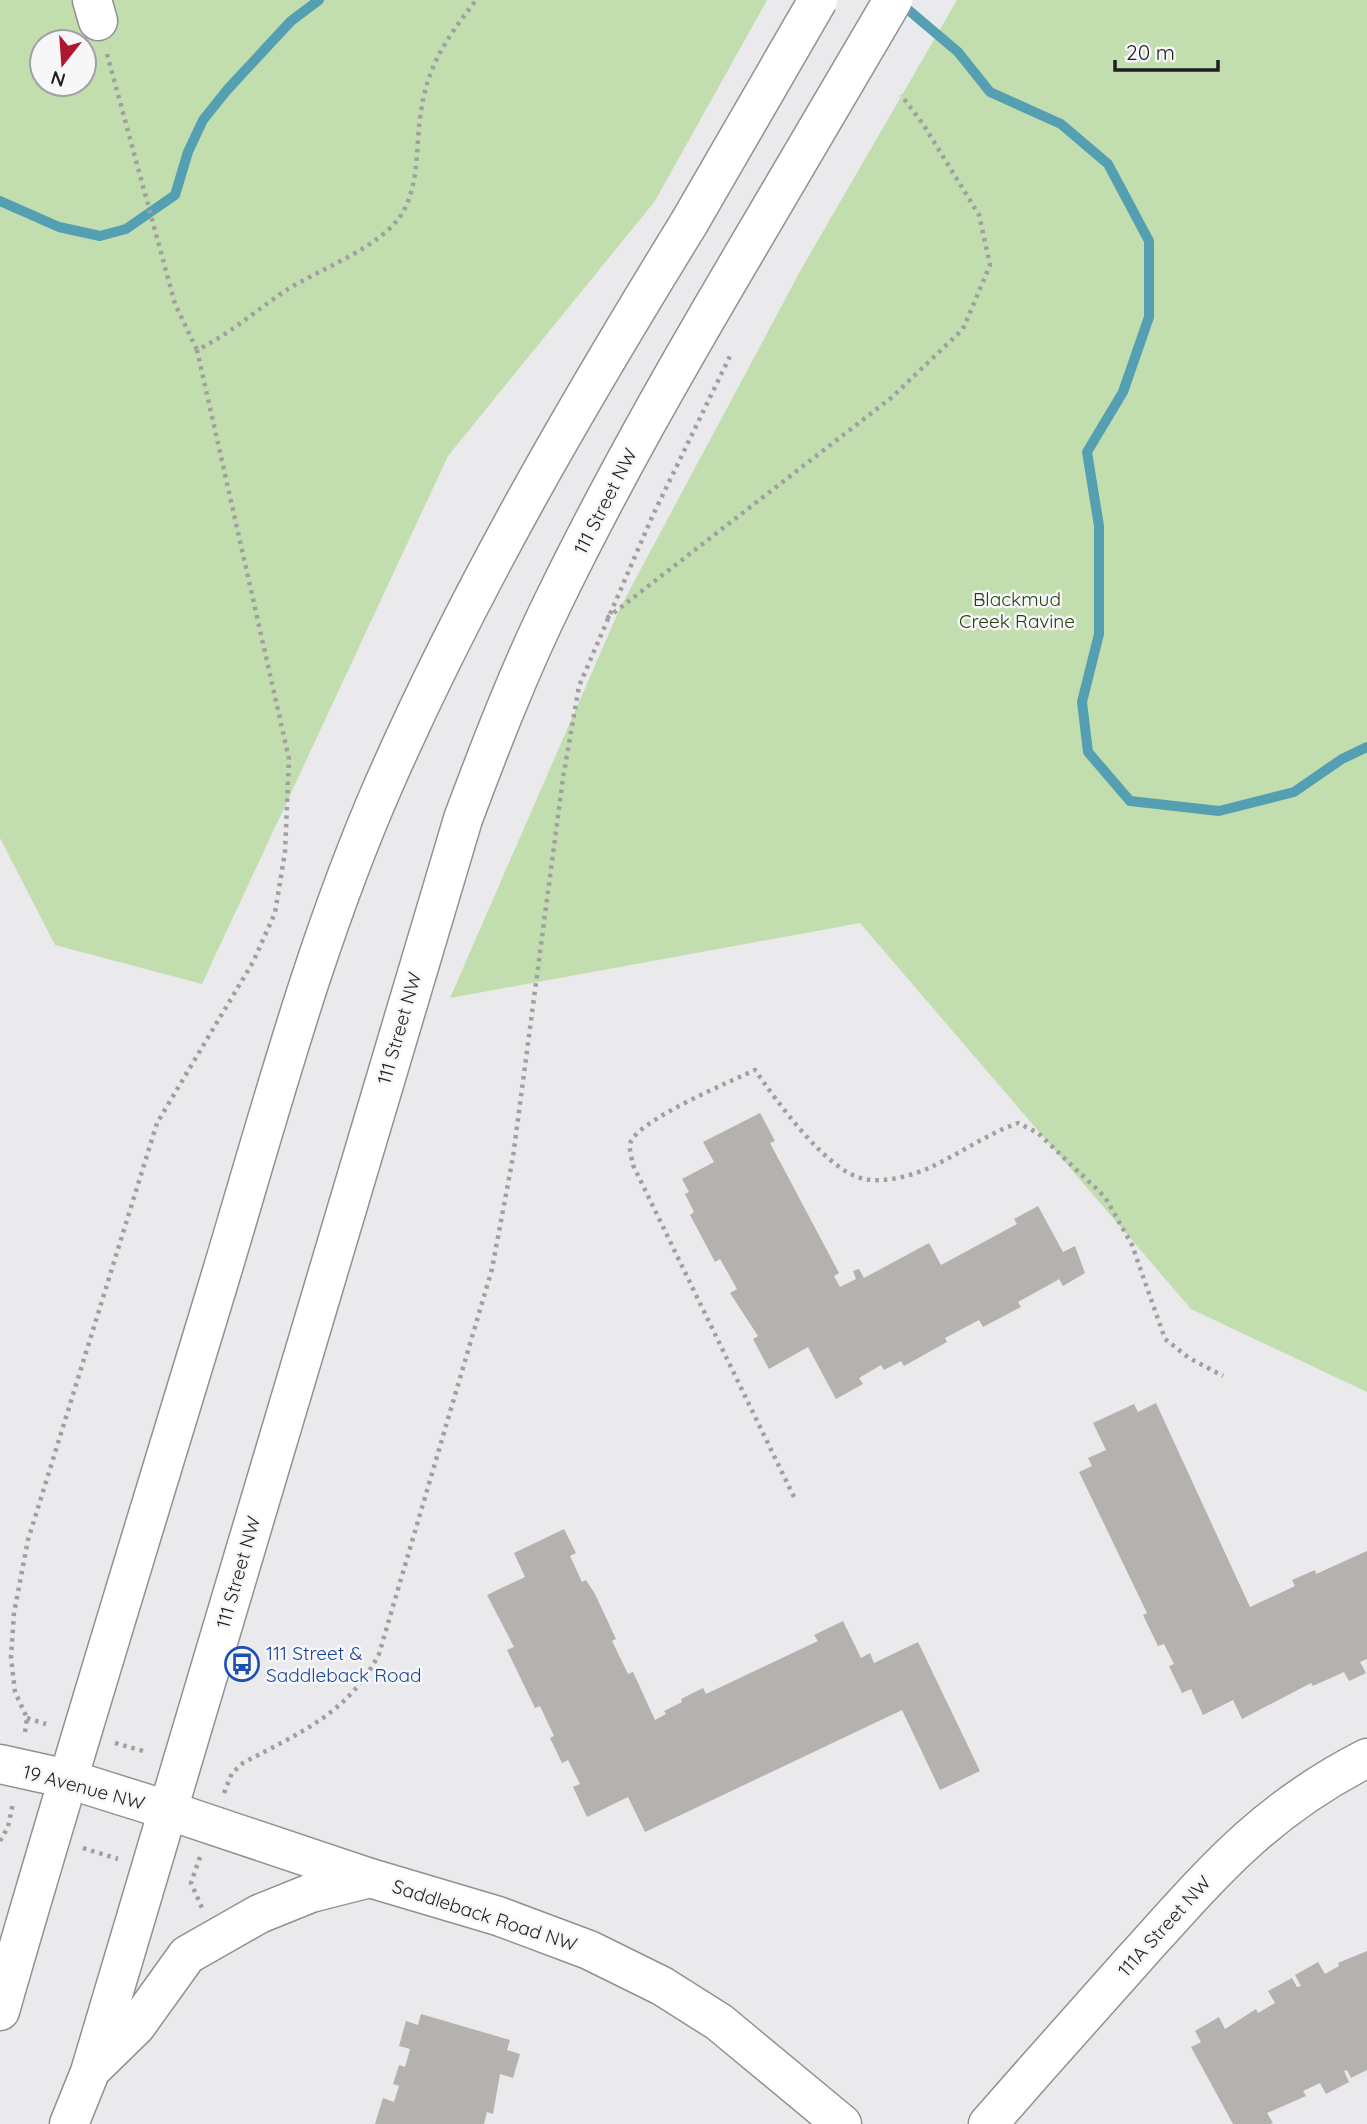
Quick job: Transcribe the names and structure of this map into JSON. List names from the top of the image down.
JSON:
{
  "streets": {
    "main road": [
      "111 Street NW",
      "19 Avenue NW",
      "Saddleback Road NW",
      "111A Street NW"
    ]
  },
  "crossings": [
    ["111 Street NW", "19 Avenue NW"],
    ["111 Street NW", "Saddleback Road NW"],
    ["19 Avenue NW", "Saddleback Road NW"]
  ],
  "parks": ["Blackmud Creek Ravine"],
  "places": {
    "bus stop": ["111 Street & Saddleback Road"]
  },
  "scale_bar": "20 m",
  "north": "bottom"
}
